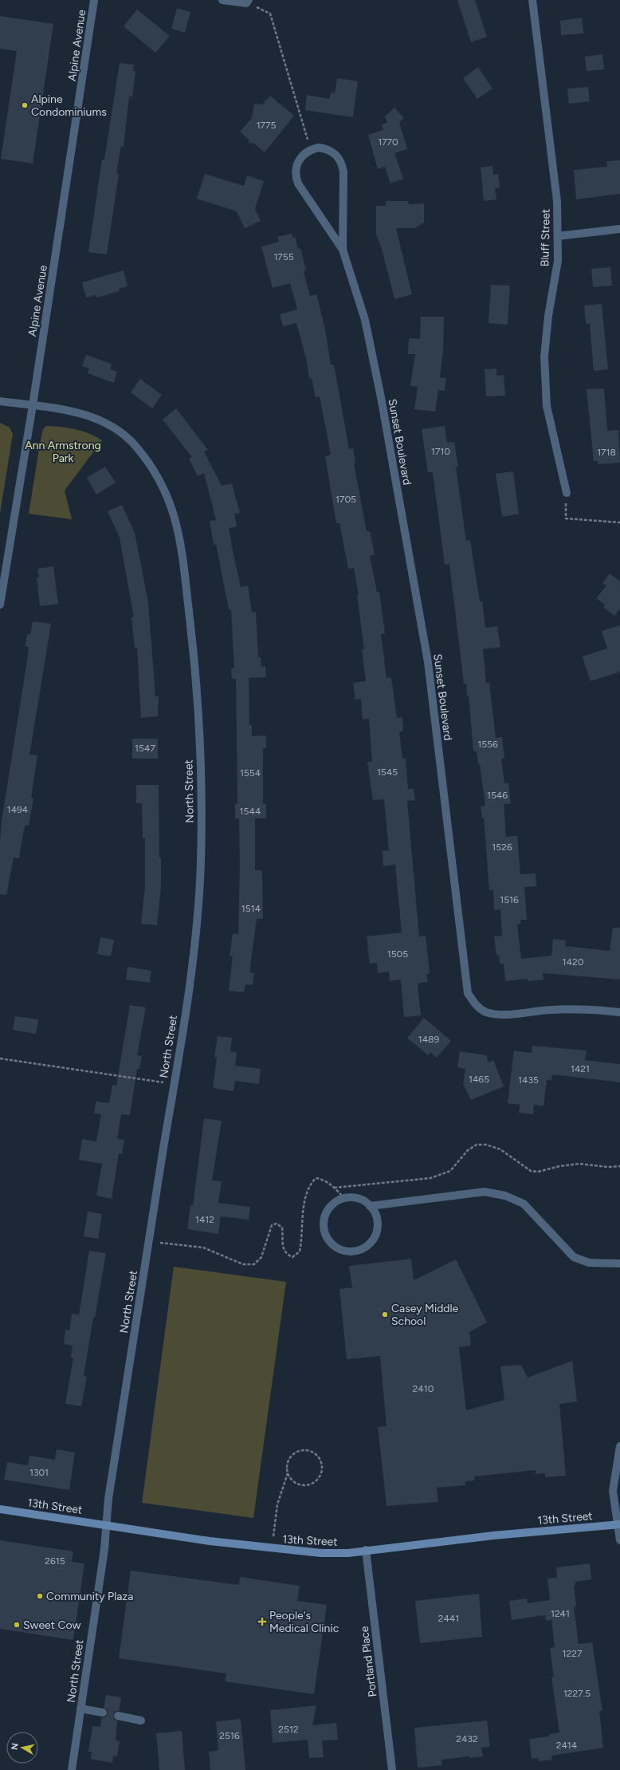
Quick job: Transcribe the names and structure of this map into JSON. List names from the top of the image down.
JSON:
{
  "streets": {
    "street": [
      "Alpine Avenue",
      "Bluff Street",
      "Sunset Boulevard",
      "North Street",
      "13th Street",
      "Portland Place"
    ]
  },
  "crossings": [
    ["Alpine Avenue", "North Street"],
    ["North Street", "13th Street"],
    ["13th Street", "Portland Place"]
  ],
  "parks": ["Ann Armstrong Park"],
  "places": {
    "other": [
      "Alpine Condominiums",
      "Casey Middle School",
      "Community Plaza",
      "Sweet Cow"
    ],
    "health": ["People's Medical Clinic"]
  },
  "house_numbers": [
    "1775",
    "1770",
    "1755",
    "1710",
    "1718",
    "1705",
    "1556",
    "1547",
    "1545",
    "1554",
    "1546",
    "1494",
    "1544",
    "1526",
    "1516",
    "1514",
    "1505",
    "1420",
    "1489",
    "1421",
    "1465",
    "1435",
    "1412",
    "2410",
    "1301",
    "2615",
    "1241",
    "2441",
    "1227",
    "1227.5",
    "2512",
    "2516",
    "2432",
    "2414"
  ],
  "north": "left"
}
